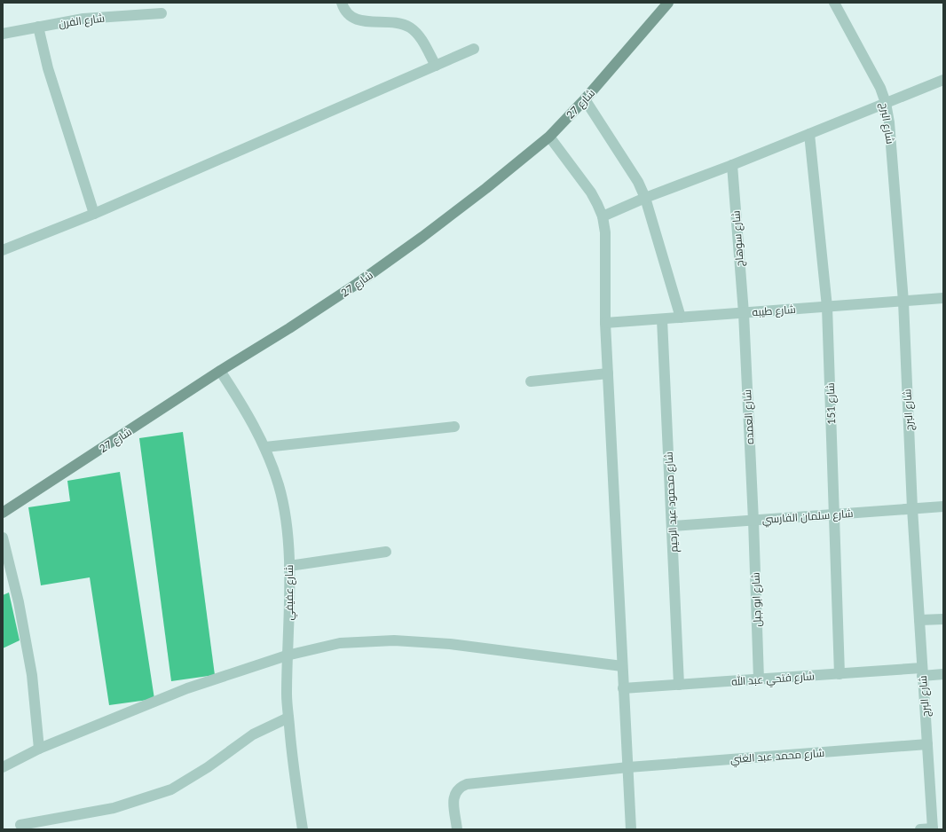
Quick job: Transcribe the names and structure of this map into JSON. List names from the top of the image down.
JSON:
{
  "streets": {
    "street": [
      "شارع الفرن",
      "شارع 27",
      "شارع البرج",
      "شارع سوهاج",
      "شارع طيبه",
      "شارع 151",
      "شارع العمده",
      "شارع محمود عبد الرحيم",
      "شارع سلمان الفارسي",
      "شارع عفيفي",
      "شارع ابو جبل",
      "شارع فتحي عبد الله",
      "شارع محمد عبد الغني"
    ]
  },
  "crossings": [
    ["شارع 27", "شارع عفيفي"],
    ["شارع البرج", "شارع طيبه"],
    ["شارع البرج", "شارع سلمان الفارسي"],
    ["شارع البرج", "شارع فتحي عبد الله"],
    ["شارع البرج", "شارع محمد عبد الغني"],
    ["شارع سوهاج", "شارع طيبه"],
    ["شارع سوهاج", "شارع العمده"],
    ["شارع طيبه", "شارع 151"],
    ["شارع طيبه", "شارع العمده"],
    ["شارع طيبه", "شارع محمود عبد الرحيم"],
    ["شارع 151", "شارع سلمان الفارسي"],
    ["شارع 151", "شارع فتحي عبد الله"],
    ["شارع العمده", "شارع سلمان الفارسي"],
    ["شارع العمده", "شارع ابو جبل"],
    ["شارع محمود عبد الرحيم", "شارع سلمان الفارسي"],
    ["شارع محمود عبد الرحيم", "شارع فتحي عبد الله"],
    ["شارع سلمان الفارسي", "شارع ابو جبل"],
    ["شارع ابو جبل", "شارع فتحي عبد الله"]
  ]
}
